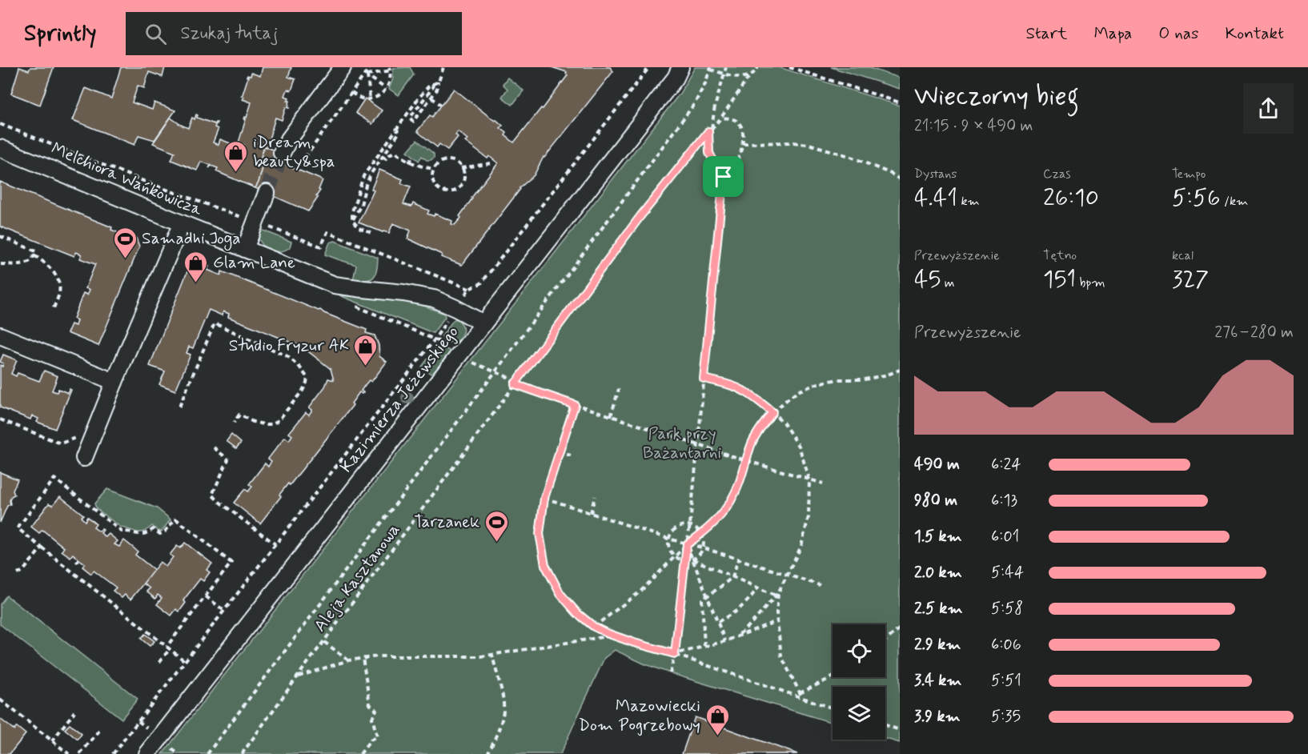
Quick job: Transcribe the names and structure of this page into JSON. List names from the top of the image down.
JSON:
{
  "streets": {
    "street": ["Melchiora Wańkowicza", "Kazimierza Jeżewskiego"],
    "path": ["Aleja Kasztanowa"]
  },
  "crossings": [
    ["Melchiora Wańkowicza", "Kazimierza Jeżewskiego"]
  ],
  "parks": ["Park przy Bażantarni"],
  "places": {
    "shop": [
      "iDream beauty&spa",
      "Glam Lane",
      "Studio Fryzur AK",
      "Mazowiecki Dom Pogrzebowy"
    ],
    "sports": ["Samadhi Joga", "Tarzanek"]
  },
  "page": {
    "header": "Sprintly",
    "search": "Szukaj tutaj",
    "nav": [
      "Start",
      "Mapa",
      "O nas",
      "Kontakt"
    ],
    "heading": ["Wieczorny bieg", "21:15 · 9 × 490 m"],
    "stats": [
      ["Dystans", "4.41 km"],
      ["Czas", "26:10"],
      ["Tempo", "5:56 /km"],
      ["Przewyższenie", "45 m"],
      ["Tętno", "151 bpm"],
      ["kcal", "327"]
    ],
    "chart": ["Przewyższenie", "276–280 m"],
    "list": [
      {
        "name": "490 m",
        "note": "6:24"
      },
      {
        "name": "980 m",
        "note": "6:13"
      },
      {
        "name": "1.5 km",
        "note": "6:01"
      },
      {
        "name": "2.0 km",
        "note": "5:44"
      },
      {
        "name": "2.5 km",
        "note": "5:58"
      },
      {
        "name": "2.9 km",
        "note": "6:06"
      },
      {
        "name": "3.4 km",
        "note": "5:51"
      },
      {
        "name": "3.9 km",
        "note": "5:35"
      }
    ]
  }
}
